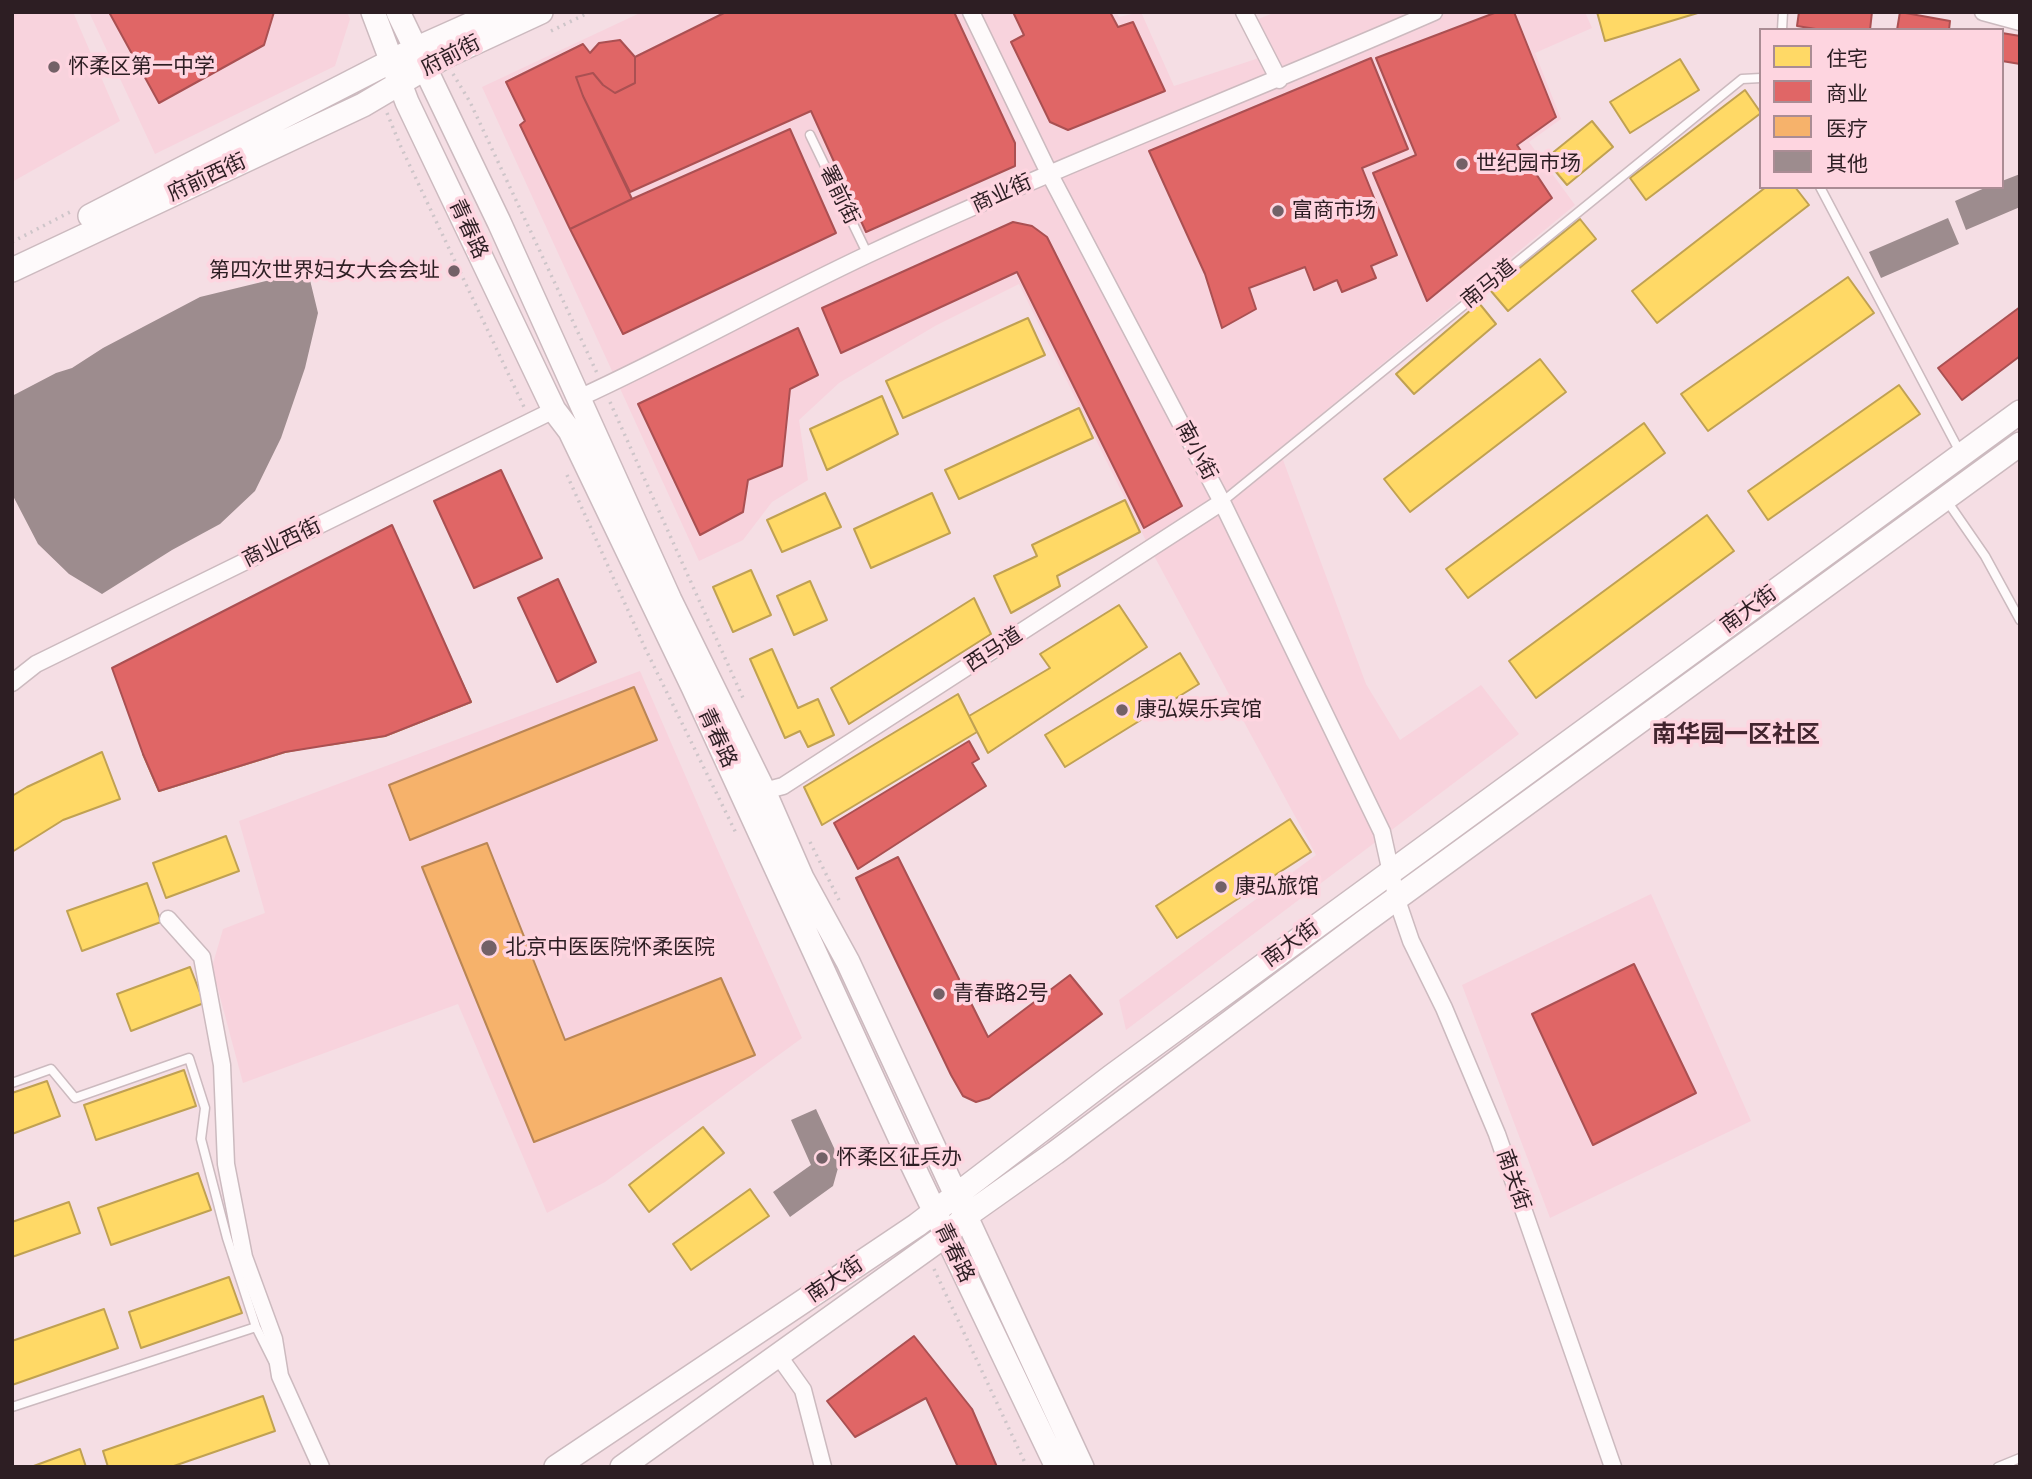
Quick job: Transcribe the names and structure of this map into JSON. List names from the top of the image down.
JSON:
{
  "streets": {
    "main road": [
      "府前街",
      "府前西街",
      "青春路",
      "南大街"
    ],
    "street": [
      "商业街",
      "南小街",
      "商业西街",
      "西马道",
      "南关街"
    ],
    "lane": ["署前街", "南马道"]
  },
  "crossings": [
    ["府前街", "府前西街"],
    ["府前街", "青春路"],
    ["府前西街", "青春路"],
    ["商业街", "署前街"],
    ["商业街", "青春路"],
    ["商业街", "南小街"],
    ["青春路", "商业西街"],
    ["青春路", "南大街"],
    ["青春路", "西马道"],
    ["南马道", "南小街"],
    ["南马道", "西马道"],
    ["南小街", "南大街"],
    ["南小街", "西马道"],
    ["南小街", "南关街"],
    ["南大街", "南关街"]
  ],
  "districts": ["南华园一区社区"],
  "places": [
    "怀柔区第一中学",
    "世纪园市场",
    "富商市场",
    "第四次世界妇女大会会址",
    "康弘娱乐宾馆",
    "康弘旅馆",
    "北京中医医院怀柔医院",
    "青春路2号",
    "怀柔区征兵办"
  ],
  "legend": [
    "住宅",
    "商业",
    "医疗",
    "其他"
  ]
}
